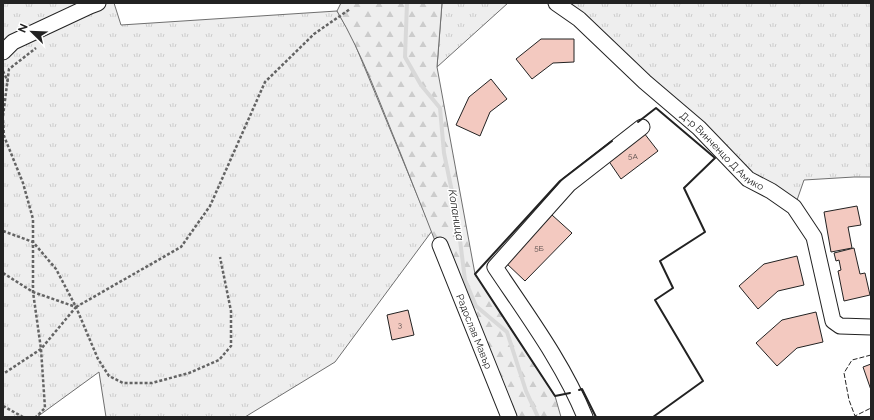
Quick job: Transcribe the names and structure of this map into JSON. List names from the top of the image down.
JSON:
{
  "streets": {
    "street": ["Д-р Винченцо Д Амико", "Радослав Мавър"]
  },
  "water": ["Копаница"],
  "house_numbers": ["5А", "5Б", "3"],
  "north": "top left"
}
